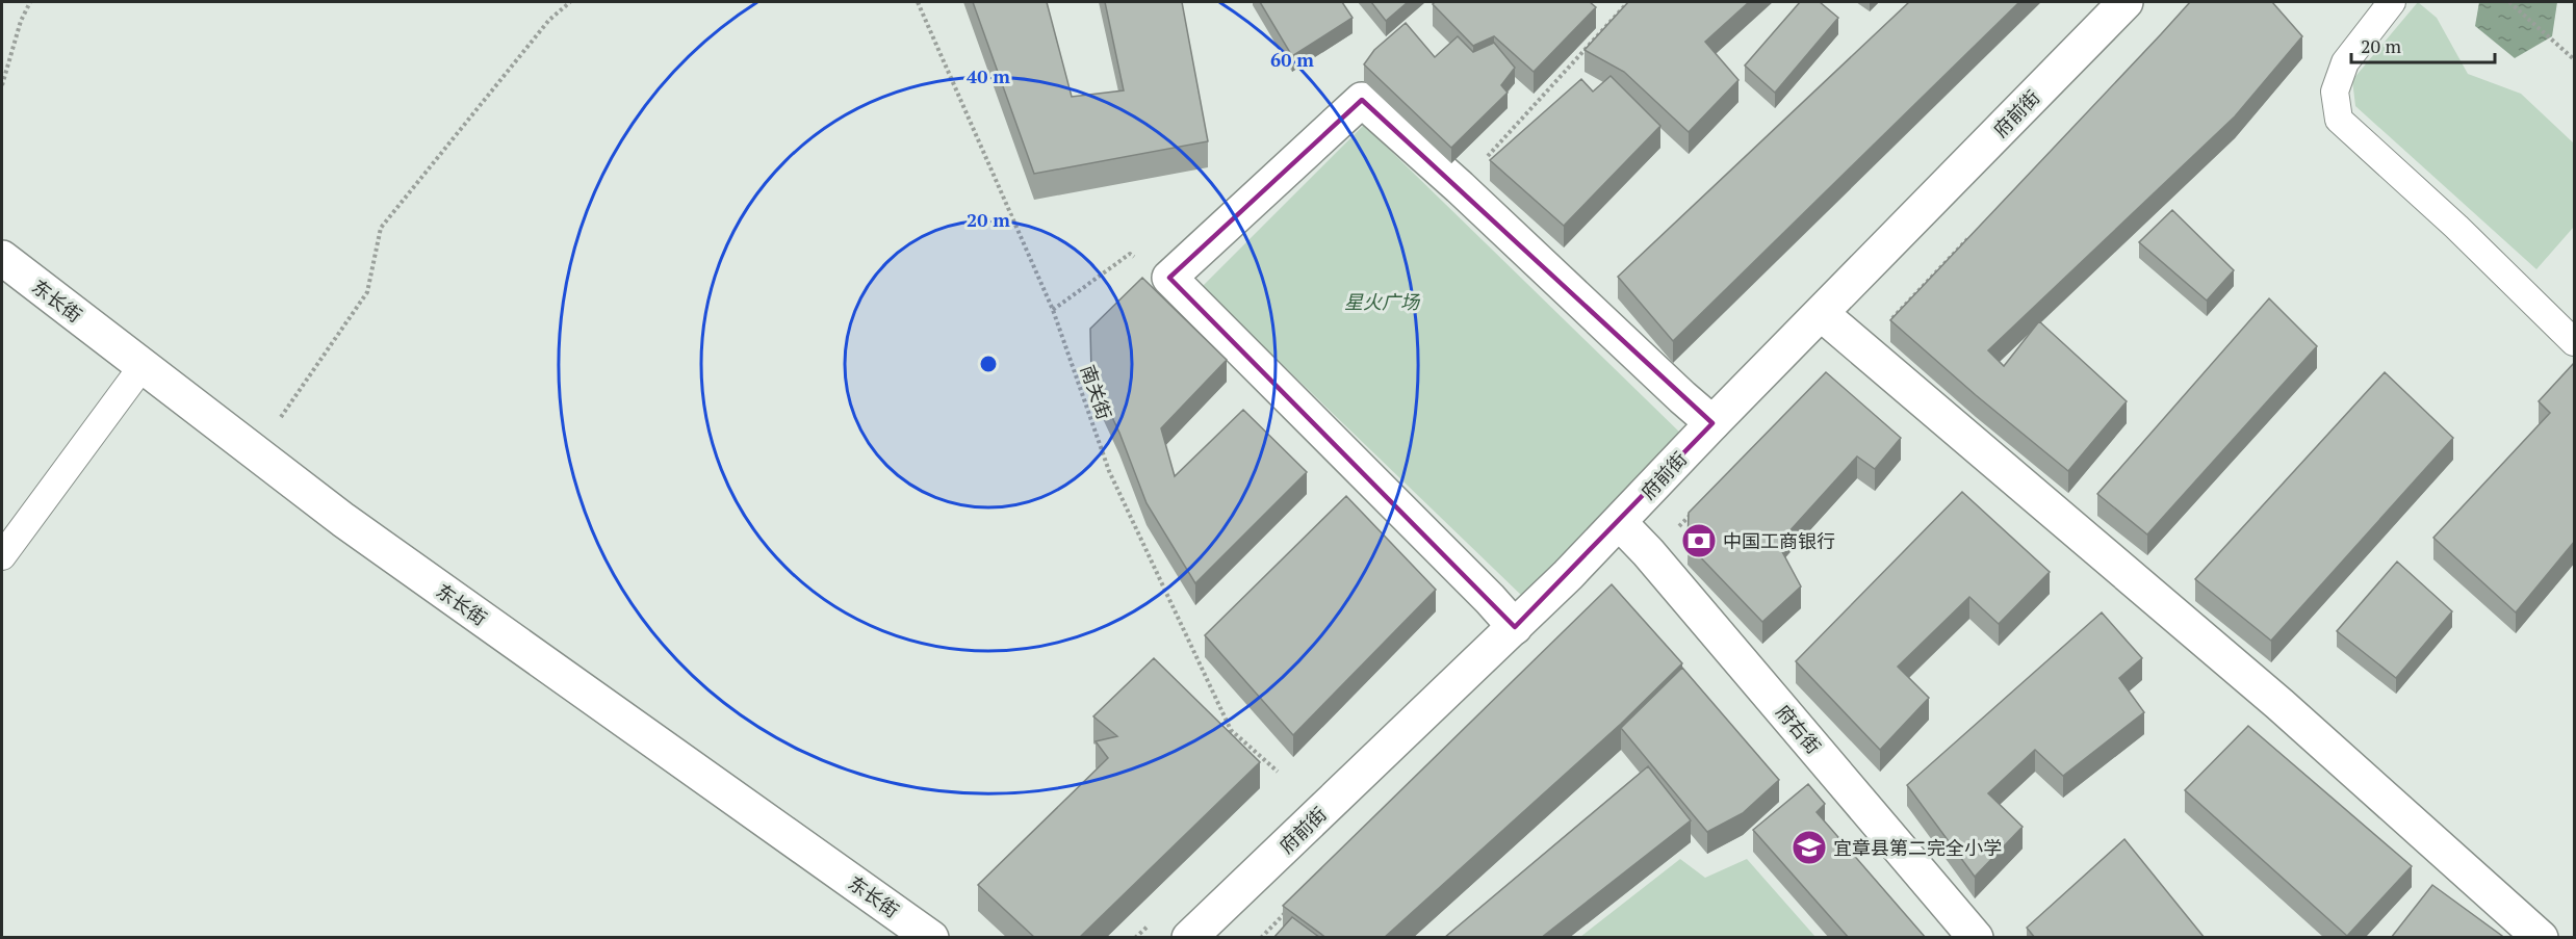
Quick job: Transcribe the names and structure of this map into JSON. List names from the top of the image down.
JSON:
{
  "streets": {
    "street": ["府前街", "东长街", "府右街"],
    "path": ["南关街"]
  },
  "crossings": [
    ["府前街", "府右街"]
  ],
  "parks": ["星火广场"],
  "places": {
    "bank": ["中国工商银行"],
    "school or university": ["宜章县第二完全小学"]
  },
  "scale_bar": "20 m",
  "rings": ["60 m", "40 m", "20 m"]
}
